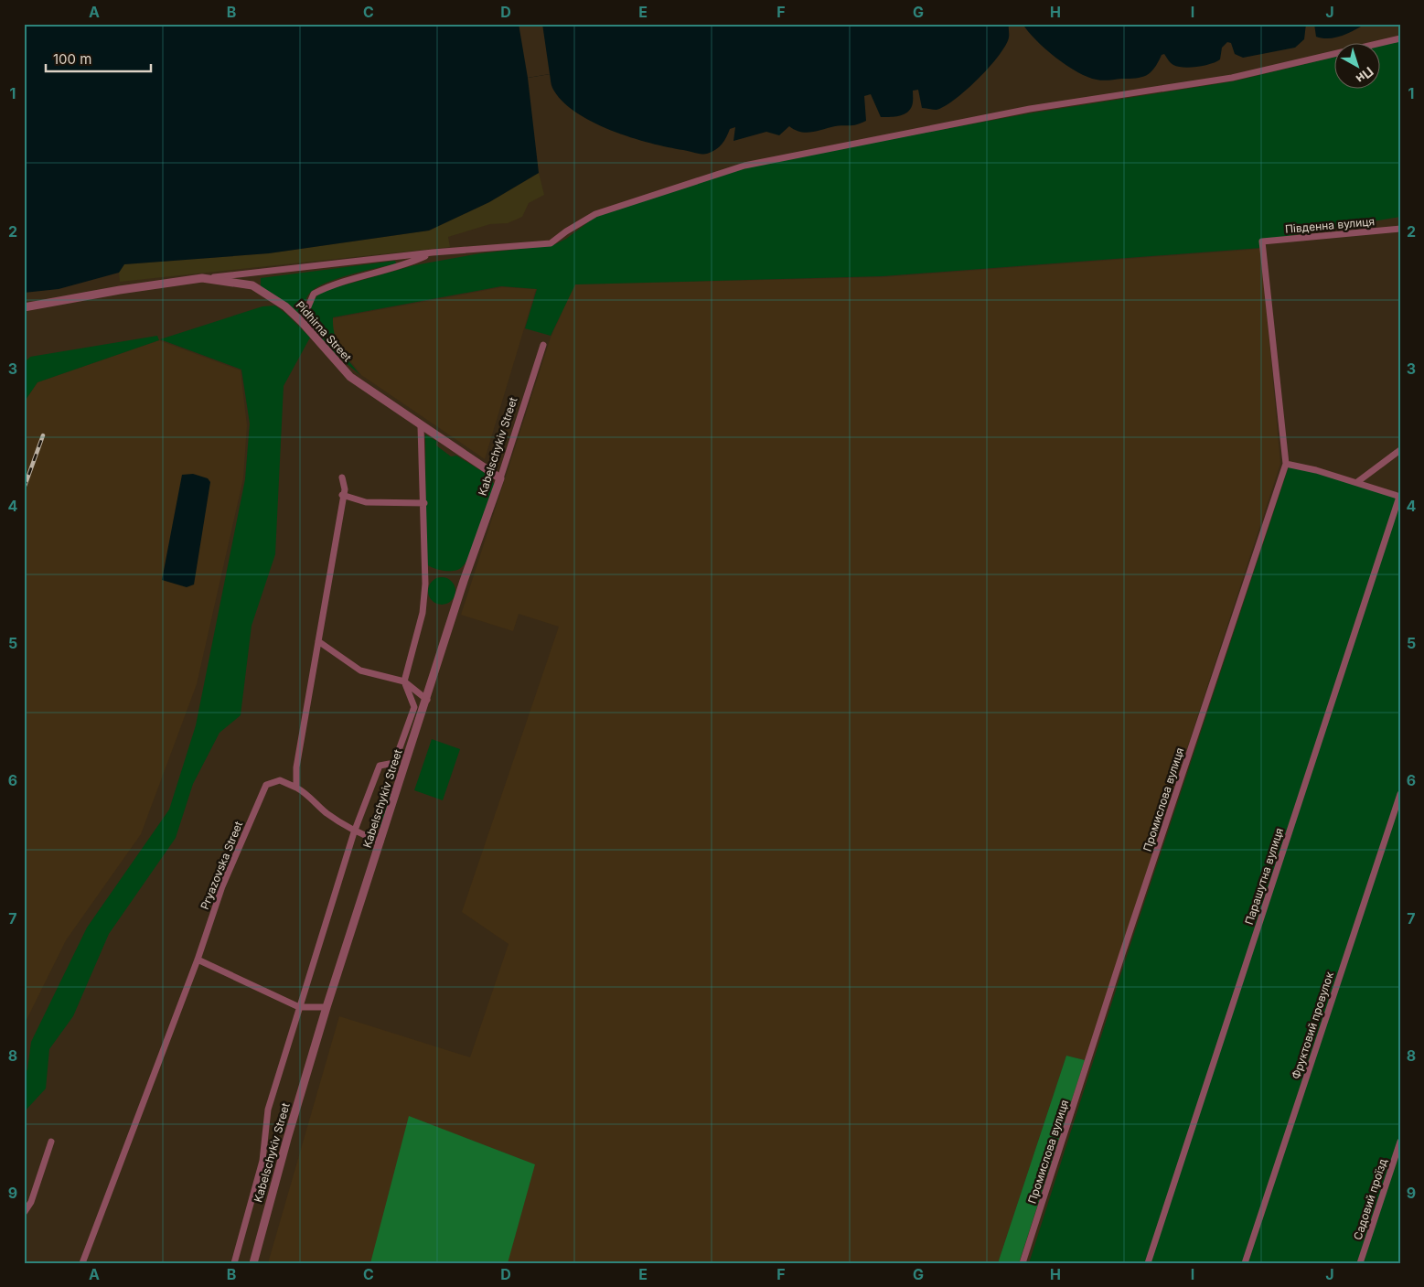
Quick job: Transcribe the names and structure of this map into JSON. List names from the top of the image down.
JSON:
{
  "streets": {
    "street": [
      "Південна вулиця",
      "Pidhirna Street",
      "Kabelschykiv Street",
      "Промислова вулиця",
      "Pryazovska Street",
      "Парашутна вулиця",
      "Фруктовий провулок",
      "Садовий проїзд"
    ]
  },
  "crossings": [
    ["Південна вулиця", "Промислова вулиця"],
    ["Pidhirna Street", "Kabelschykiv Street"]
  ],
  "scale_bar": "100 m",
  "north": "bottom right",
  "grid": {
    "columns": [
      "A",
      "B",
      "C",
      "D",
      "E",
      "F",
      "G",
      "H",
      "I",
      "J"
    ],
    "rows": [
      "1",
      "2",
      "3",
      "4",
      "5",
      "6",
      "7",
      "8",
      "9"
    ]
  }
}
